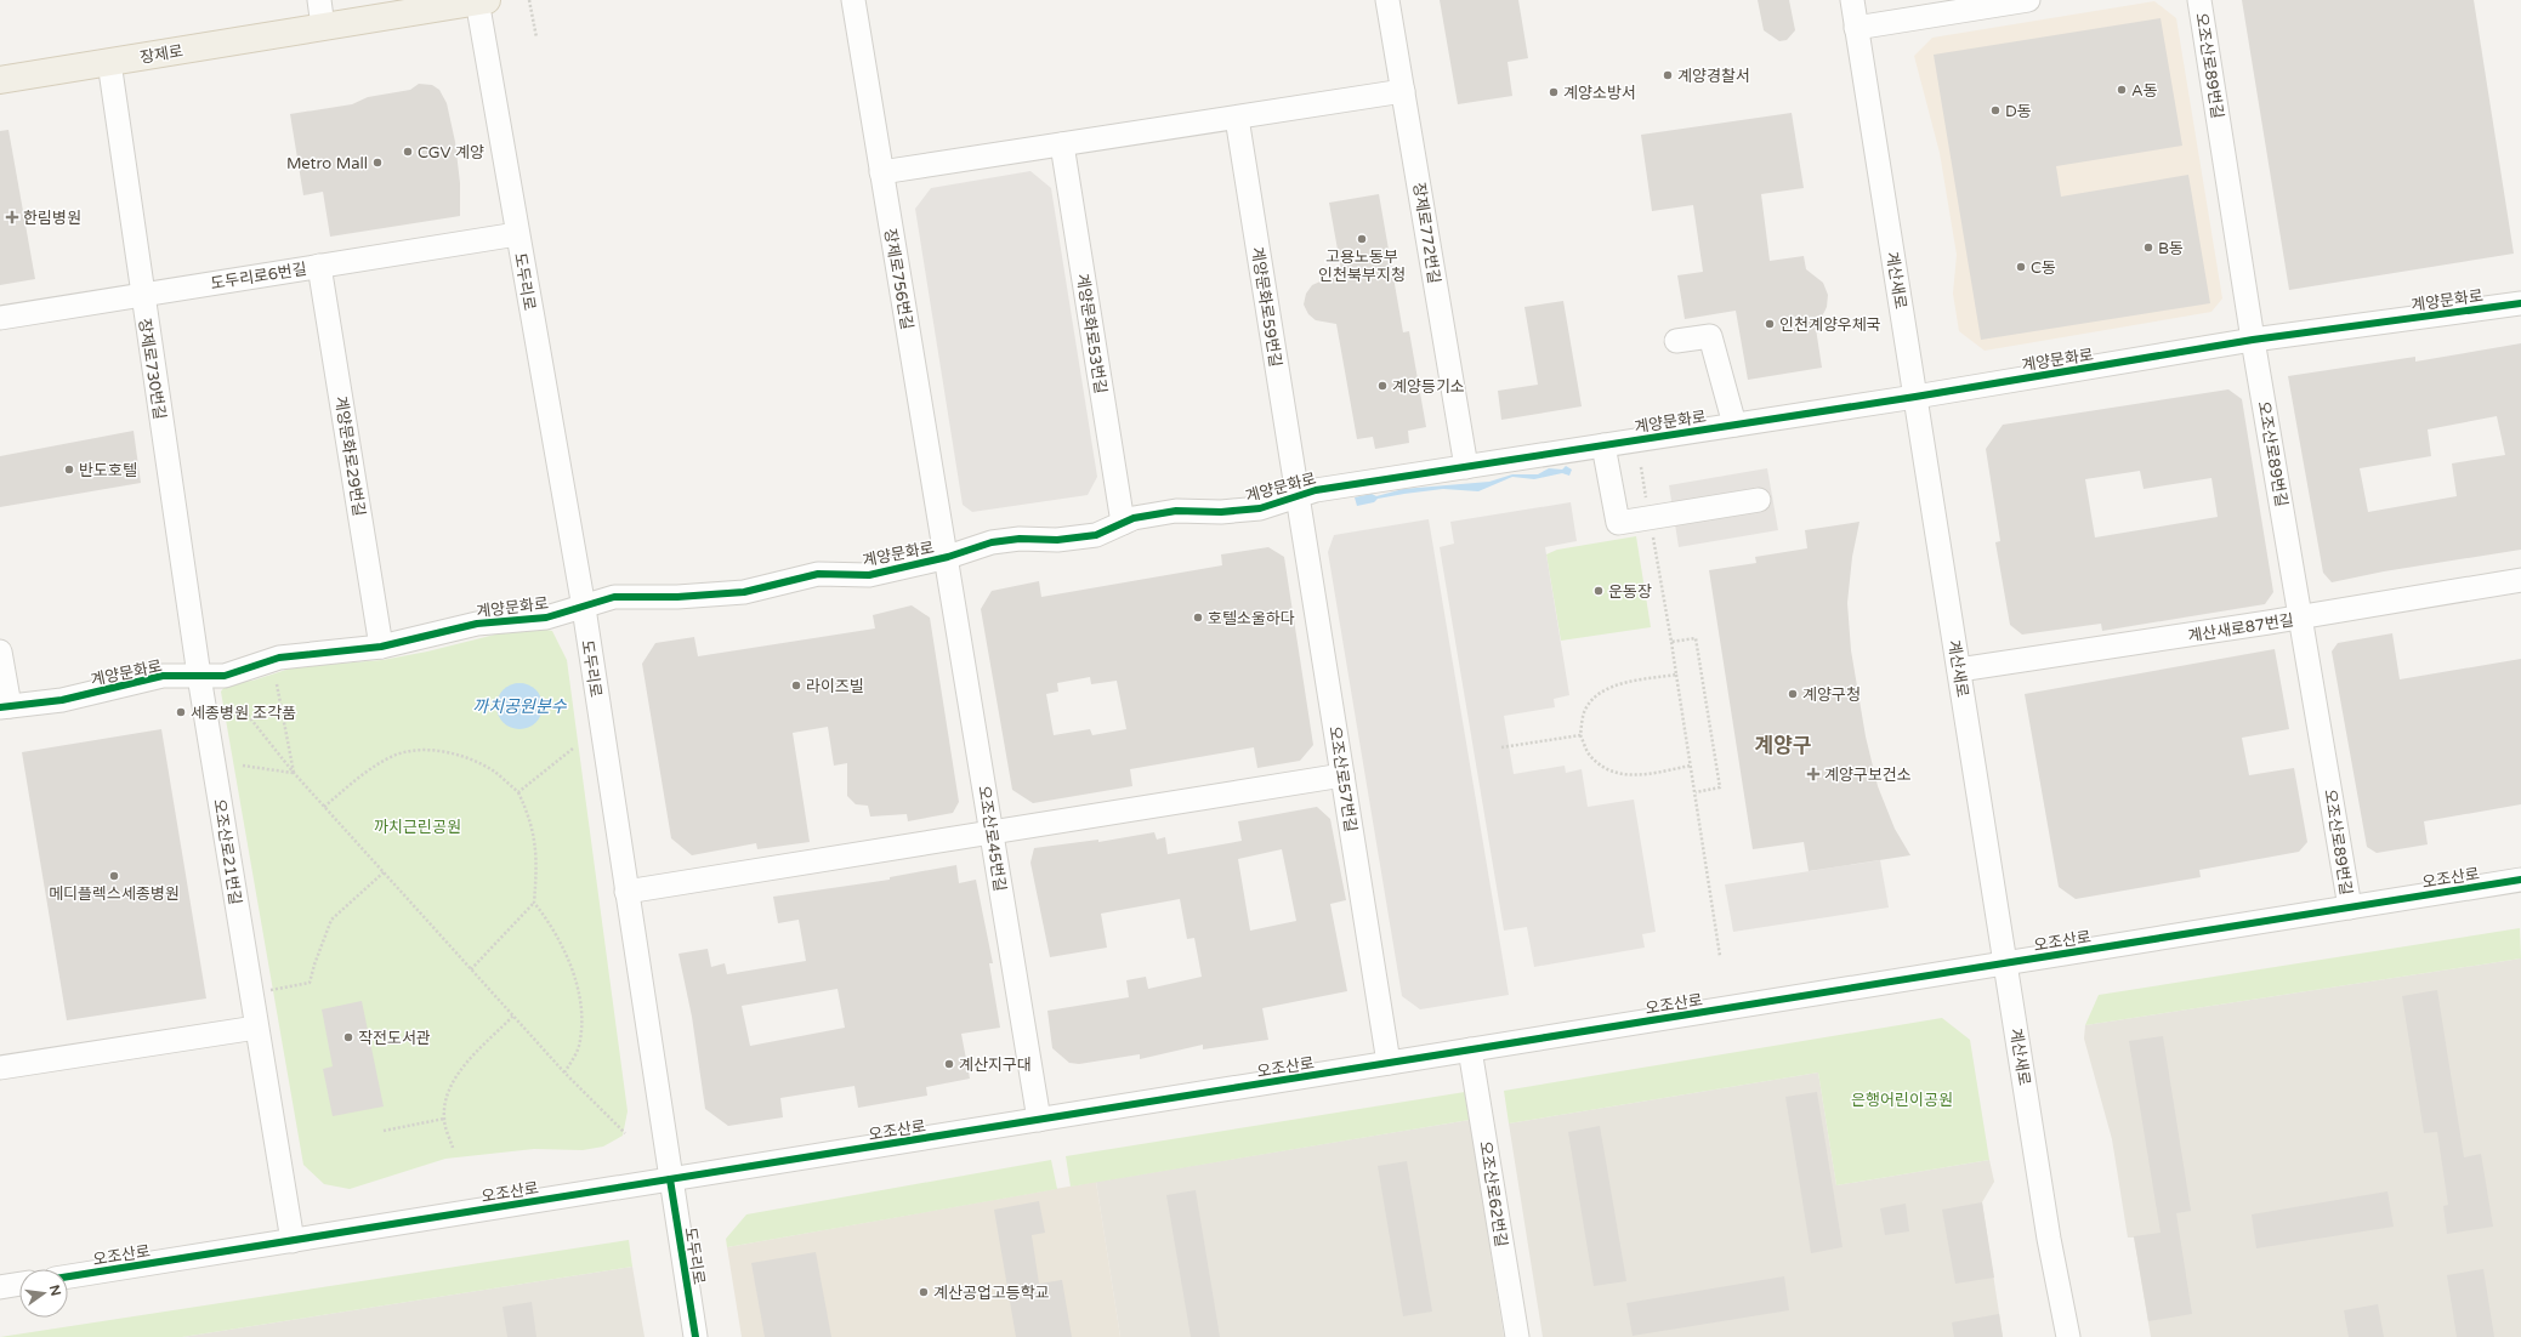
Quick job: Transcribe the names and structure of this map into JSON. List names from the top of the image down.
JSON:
{
  "streets": {
    "main road": ["장제로"],
    "street": [
      "오조산로89번길",
      "장제로772번길",
      "도두리로6번길",
      "장제로756번길",
      "계산새로",
      "도두리로",
      "계양문화로",
      "계양문화로59번길",
      "계양문화로53번길",
      "장제로730번길",
      "계양문화로29번길",
      "계산새로87번길",
      "오조산로57번길",
      "오조산로45번길",
      "오조산로21번길",
      "오조산로",
      "오조산로62번길"
    ]
  },
  "crossings": [
    ["장제로", "도두리로"],
    ["장제로", "장제로730번길"],
    ["오조산로89번길", "계양문화로"],
    ["오조산로89번길", "계산새로87번길"],
    ["오조산로89번길", "오조산로"],
    ["장제로772번길", "계양문화로"],
    ["도두리로6번길", "도두리로"],
    ["도두리로6번길", "장제로730번길"],
    ["도두리로6번길", "계양문화로29번길"],
    ["장제로756번길", "계양문화로"],
    ["장제로756번길", "오조산로45번길"],
    ["계산새로", "계양문화로"],
    ["계산새로", "계산새로87번길"],
    ["계산새로", "오조산로"],
    ["도두리로", "계양문화로"],
    ["도두리로", "오조산로"],
    ["계양문화로", "계양문화로59번길"],
    ["계양문화로", "계양문화로53번길"],
    ["계양문화로", "장제로730번길"],
    ["계양문화로", "계양문화로29번길"],
    ["계양문화로", "오조산로57번길"],
    ["계양문화로", "오조산로45번길"],
    ["계양문화로", "오조산로21번길"],
    ["계양문화로59번길", "오조산로57번길"],
    ["장제로730번길", "오조산로21번길"],
    ["오조산로57번길", "오조산로"],
    ["오조산로45번길", "오조산로"],
    ["오조산로21번길", "오조산로"],
    ["오조산로", "오조산로62번길"]
  ],
  "districts": ["계양구"],
  "water": ["까치공원분수"],
  "parks": ["까치근린공원", "은행어린이공원"],
  "places": {
    "other": [
      "계양경찰서",
      "A동",
      "계양소방서",
      "D동",
      "CGV 계양",
      "Metro Mall",
      "고용노동부 인천북부지청",
      "B동",
      "C동",
      "인천계양우체국",
      "계양등기소",
      "반도호텔",
      "운동장",
      "호텔소울하다",
      "라이즈빌",
      "계양구청",
      "세종병원 조각품",
      "메디플렉스세종병원",
      "작전도서관",
      "계산지구대",
      "계산공업고등학교"
    ],
    "health": ["한림병원", "계양구보건소"]
  },
  "north": "right"
}
